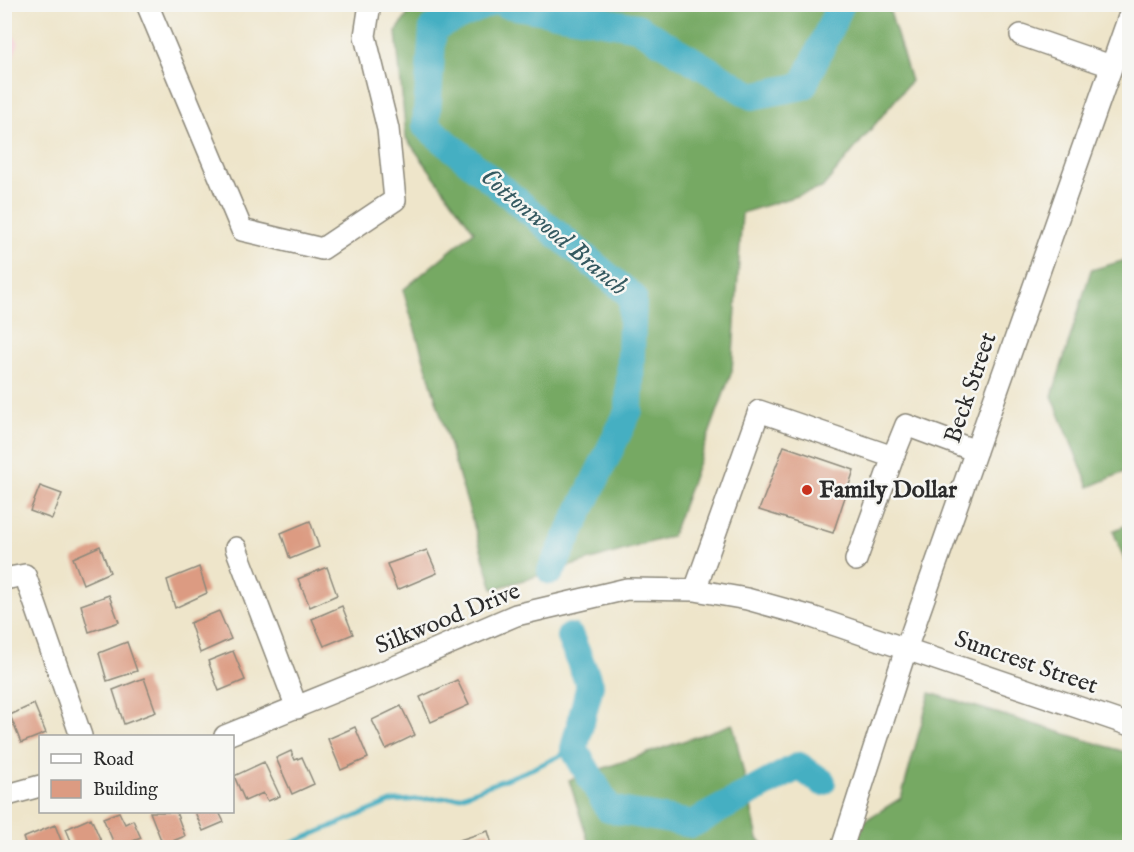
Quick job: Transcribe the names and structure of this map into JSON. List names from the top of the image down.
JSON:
{
  "streets": {
    "street": ["Beck Street", "Silkwood Drive", "Suncrest Street"]
  },
  "crossings": [
    ["Beck Street", "Silkwood Drive"],
    ["Beck Street", "Suncrest Street"],
    ["Silkwood Drive", "Suncrest Street"]
  ],
  "water": ["Cottonwood Branch"],
  "places": ["Family Dollar"],
  "legend": ["Road", "Building"]
}
